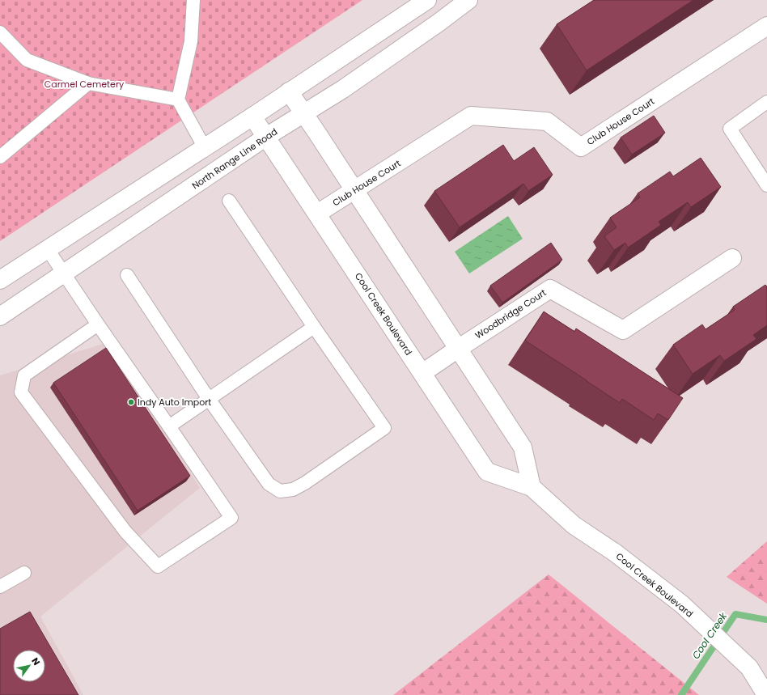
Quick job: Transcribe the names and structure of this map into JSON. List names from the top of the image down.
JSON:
{
  "streets": {
    "street": [
      "Club House Court",
      "North Range Line Road",
      "Cool Creek Boulevard",
      "Woodbridge Court"
    ]
  },
  "crossings": [
    ["Club House Court", "Cool Creek Boulevard"],
    ["North Range Line Road", "Cool Creek Boulevard"],
    ["Cool Creek Boulevard", "Woodbridge Court"]
  ],
  "water": ["Cool Creek"],
  "parks": ["Carmel Cemetery"],
  "places": ["Indy Auto Import"],
  "north": "top right"
}
